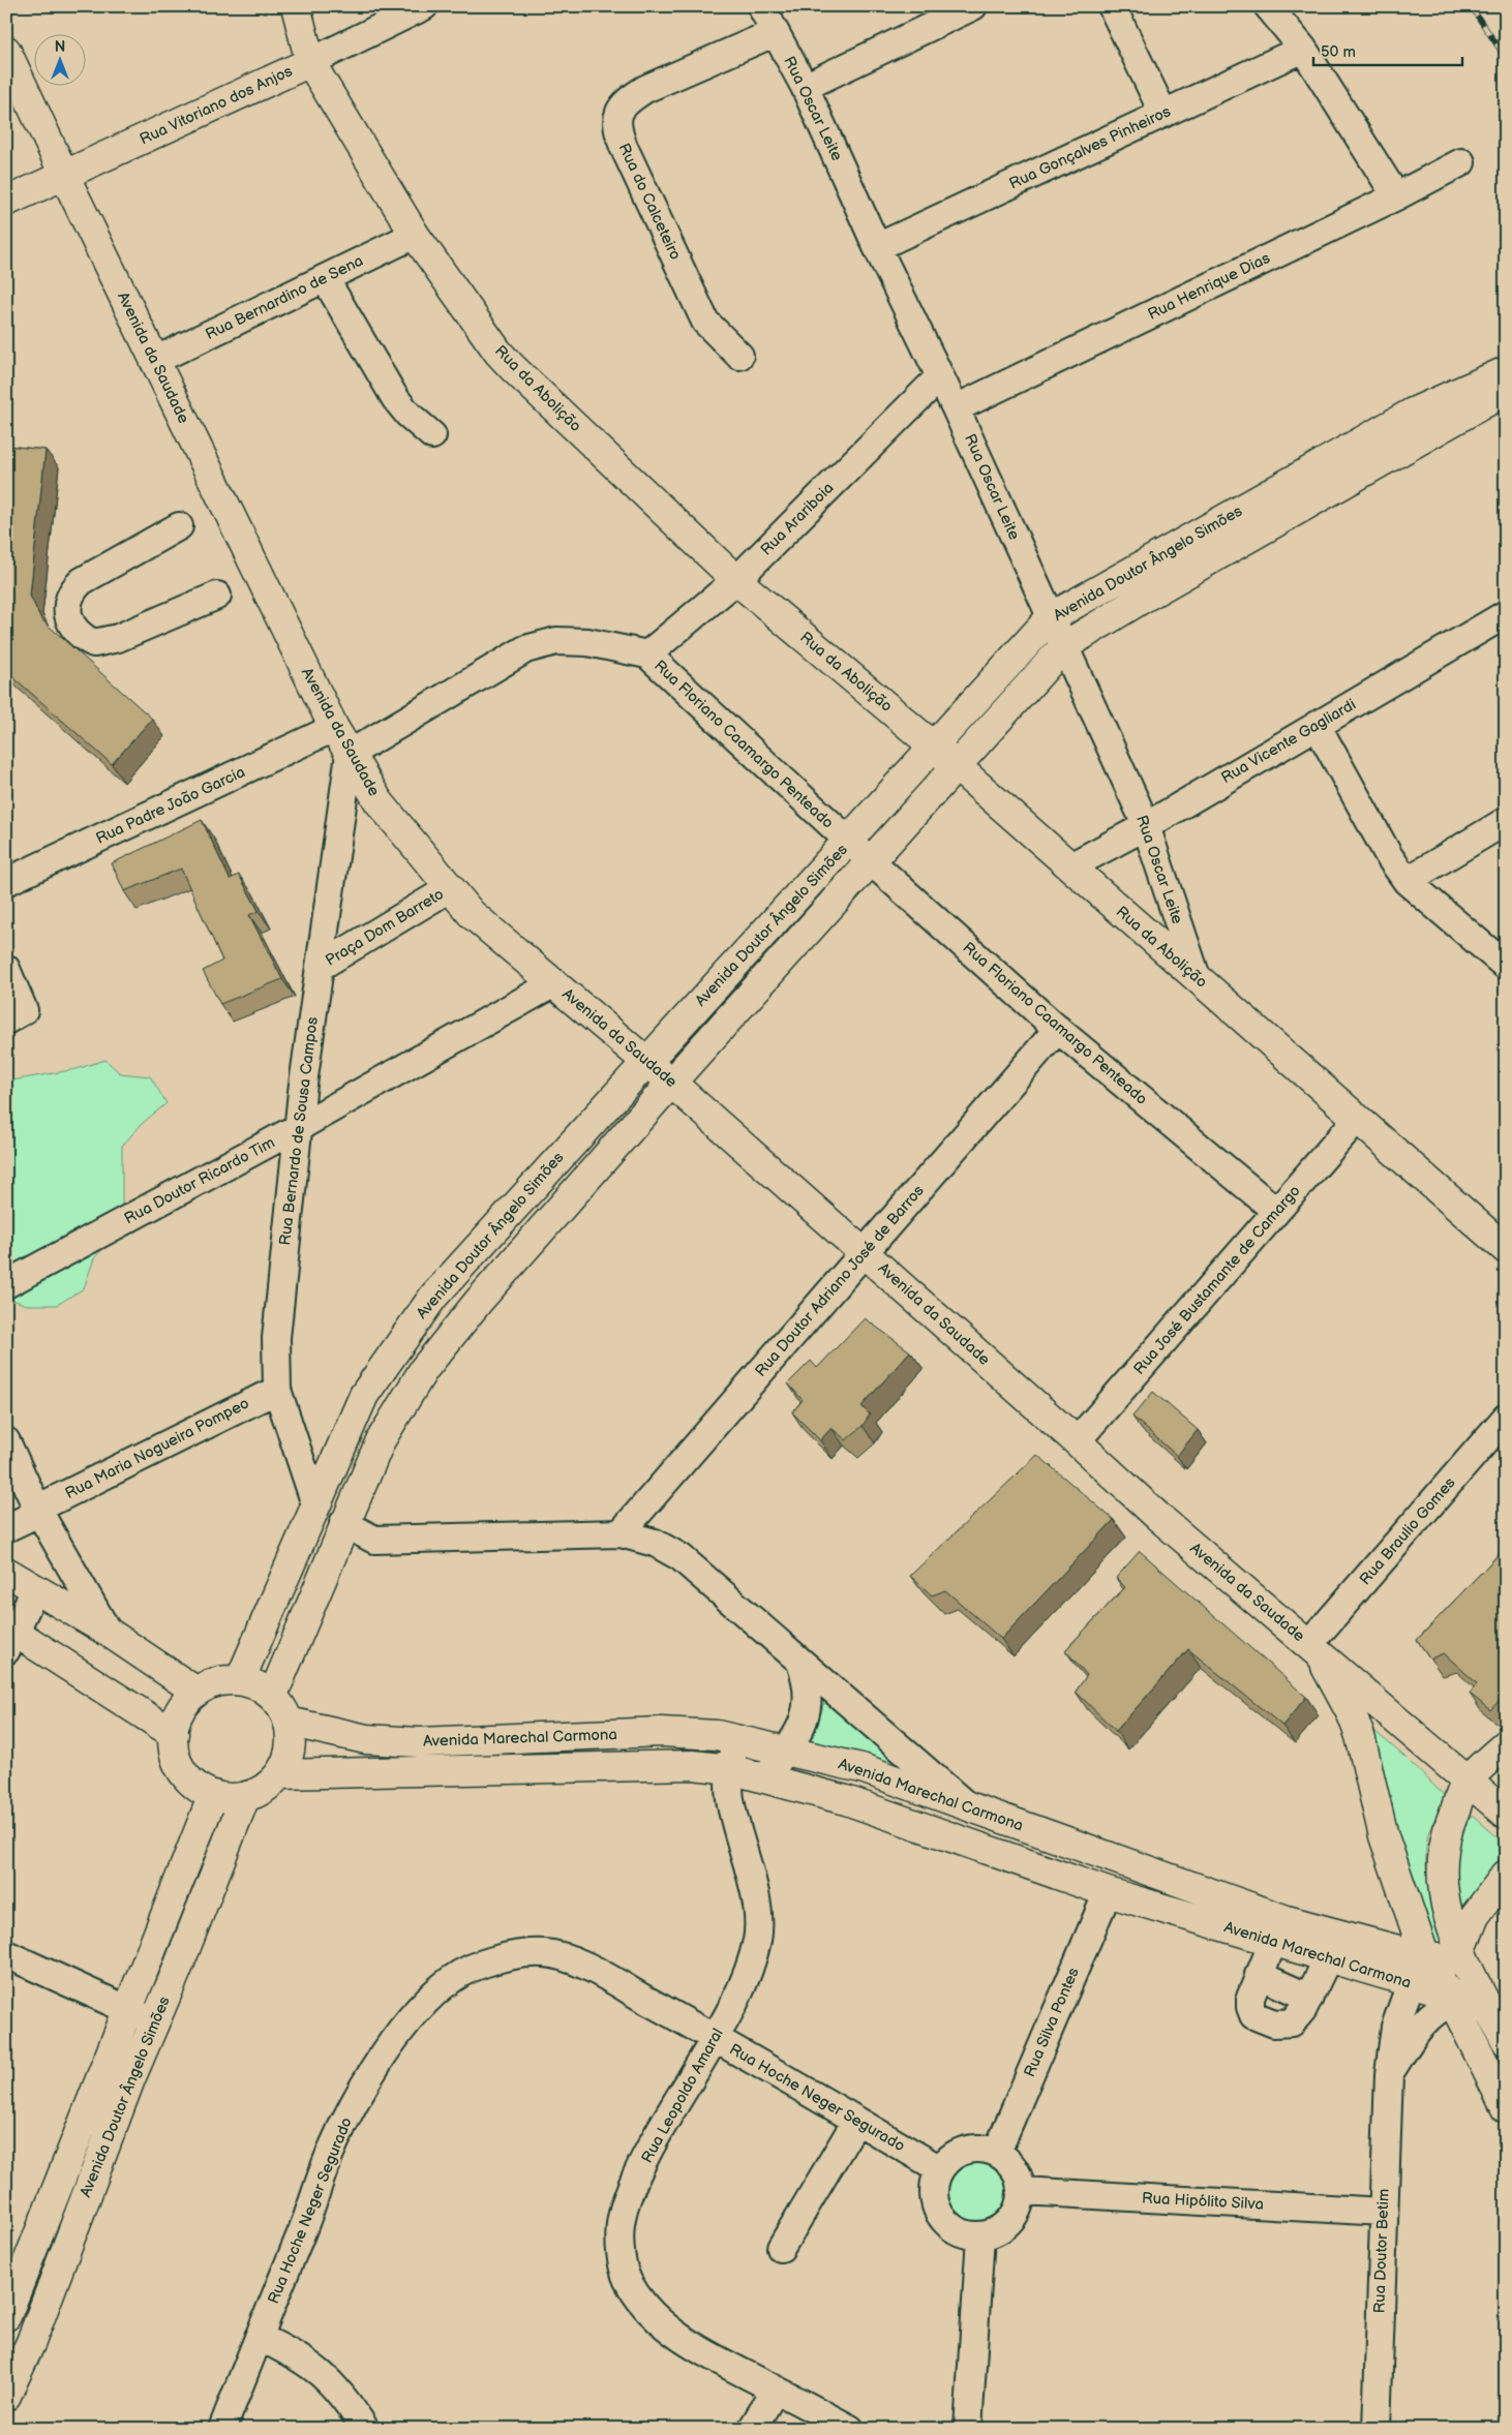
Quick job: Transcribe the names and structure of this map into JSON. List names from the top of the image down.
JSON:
{
  "streets": {
    "main road": [
      "Rua Vitoriano dos Anjos",
      "Avenida da Saudade",
      "Rua da Abolição",
      "Avenida Doutor Ângelo Simões",
      "Avenida Marechal Carmona"
    ],
    "street": [
      "Rua Oscar Leite",
      "Rua Gonçalves Pinheiros",
      "Rua do Calceteiro",
      "Rua Henrique Dias",
      "Rua Bernardino de Sena",
      "Rua Arariboia",
      "Rua Vicente Gagliardi",
      "Rua Floriano Caamargo Penteado",
      "Rua Padre João Garcia",
      "Praça Dom Barreto",
      "Rua Bernardo de Sousa Campos",
      "Rua Doutor Ricardo Tim",
      "Rua José Bustamante de Camargo",
      "Rua Doutor Adriano José de Barros",
      "Rua Maria Nogueira Pompeo",
      "Rua Braulio Gomes",
      "Rua Silva Pontes",
      "Rua Leopoldo Amaral",
      "Rua Hoche Neger Segurado",
      "Rua Hipólito Silva",
      "Rua Doutor Betim"
    ]
  },
  "crossings": [
    ["Rua Vitoriano dos Anjos", "Avenida da Saudade"],
    ["Rua Vitoriano dos Anjos", "Rua da Abolição"],
    ["Rua Oscar Leite", "Rua Gonçalves Pinheiros"],
    ["Rua Oscar Leite", "Rua do Calceteiro"],
    ["Rua Oscar Leite", "Rua Henrique Dias"],
    ["Rua Oscar Leite", "Rua da Abolição"],
    ["Rua Oscar Leite", "Rua Arariboia"],
    ["Rua Oscar Leite", "Avenida Doutor Ângelo Simões"],
    ["Rua Oscar Leite", "Rua Vicente Gagliardi"],
    ["Rua Bernardino de Sena", "Avenida da Saudade"],
    ["Rua Bernardino de Sena", "Rua da Abolição"],
    ["Avenida da Saudade", "Avenida Doutor Ângelo Simões"],
    ["Avenida da Saudade", "Rua Floriano Caamargo Penteado"],
    ["Avenida da Saudade", "Rua Padre João Garcia"],
    ["Avenida da Saudade", "Praça Dom Barreto"],
    ["Avenida da Saudade", "Rua Bernardo de Sousa Campos"],
    ["Avenida da Saudade", "Rua Doutor Ricardo Tim"],
    ["Avenida da Saudade", "Rua José Bustamante de Camargo"],
    ["Avenida da Saudade", "Rua Doutor Adriano José de Barros"],
    ["Avenida da Saudade", "Rua Braulio Gomes"],
    ["Rua da Abolição", "Rua Arariboia"],
    ["Rua da Abolição", "Avenida Doutor Ângelo Simões"],
    ["Rua da Abolição", "Rua Vicente Gagliardi"],
    ["Rua da Abolição", "Rua José Bustamante de Camargo"],
    ["Rua Arariboia", "Rua Floriano Caamargo Penteado"],
    ["Avenida Doutor Ângelo Simões", "Rua Floriano Caamargo Penteado"],
    ["Avenida Doutor Ângelo Simões", "Rua Bernardo de Sousa Campos"],
    ["Avenida Doutor Ângelo Simões", "Avenida Marechal Carmona"],
    ["Rua Floriano Caamargo Penteado", "Rua Bernardo de Sousa Campos"],
    ["Rua Floriano Caamargo Penteado", "Rua José Bustamante de Camargo"],
    ["Rua Floriano Caamargo Penteado", "Rua Doutor Adriano José de Barros"],
    ["Praça Dom Barreto", "Rua Bernardo de Sousa Campos"],
    ["Rua Bernardo de Sousa Campos", "Rua Doutor Ricardo Tim"],
    ["Rua Bernardo de Sousa Campos", "Rua Maria Nogueira Pompeo"],
    ["Avenida Marechal Carmona", "Rua Silva Pontes"],
    ["Avenida Marechal Carmona", "Rua Leopoldo Amaral"],
    ["Avenida Marechal Carmona", "Rua Doutor Betim"],
    ["Rua Silva Pontes", "Rua Hoche Neger Segurado"],
    ["Rua Silva Pontes", "Rua Hipólito Silva"],
    ["Rua Leopoldo Amaral", "Rua Hoche Neger Segurado"],
    ["Rua Hoche Neger Segurado", "Rua Hipólito Silva"],
    ["Rua Hipólito Silva", "Rua Doutor Betim"]
  ],
  "scale_bar": "50 m",
  "north": "top"
}
